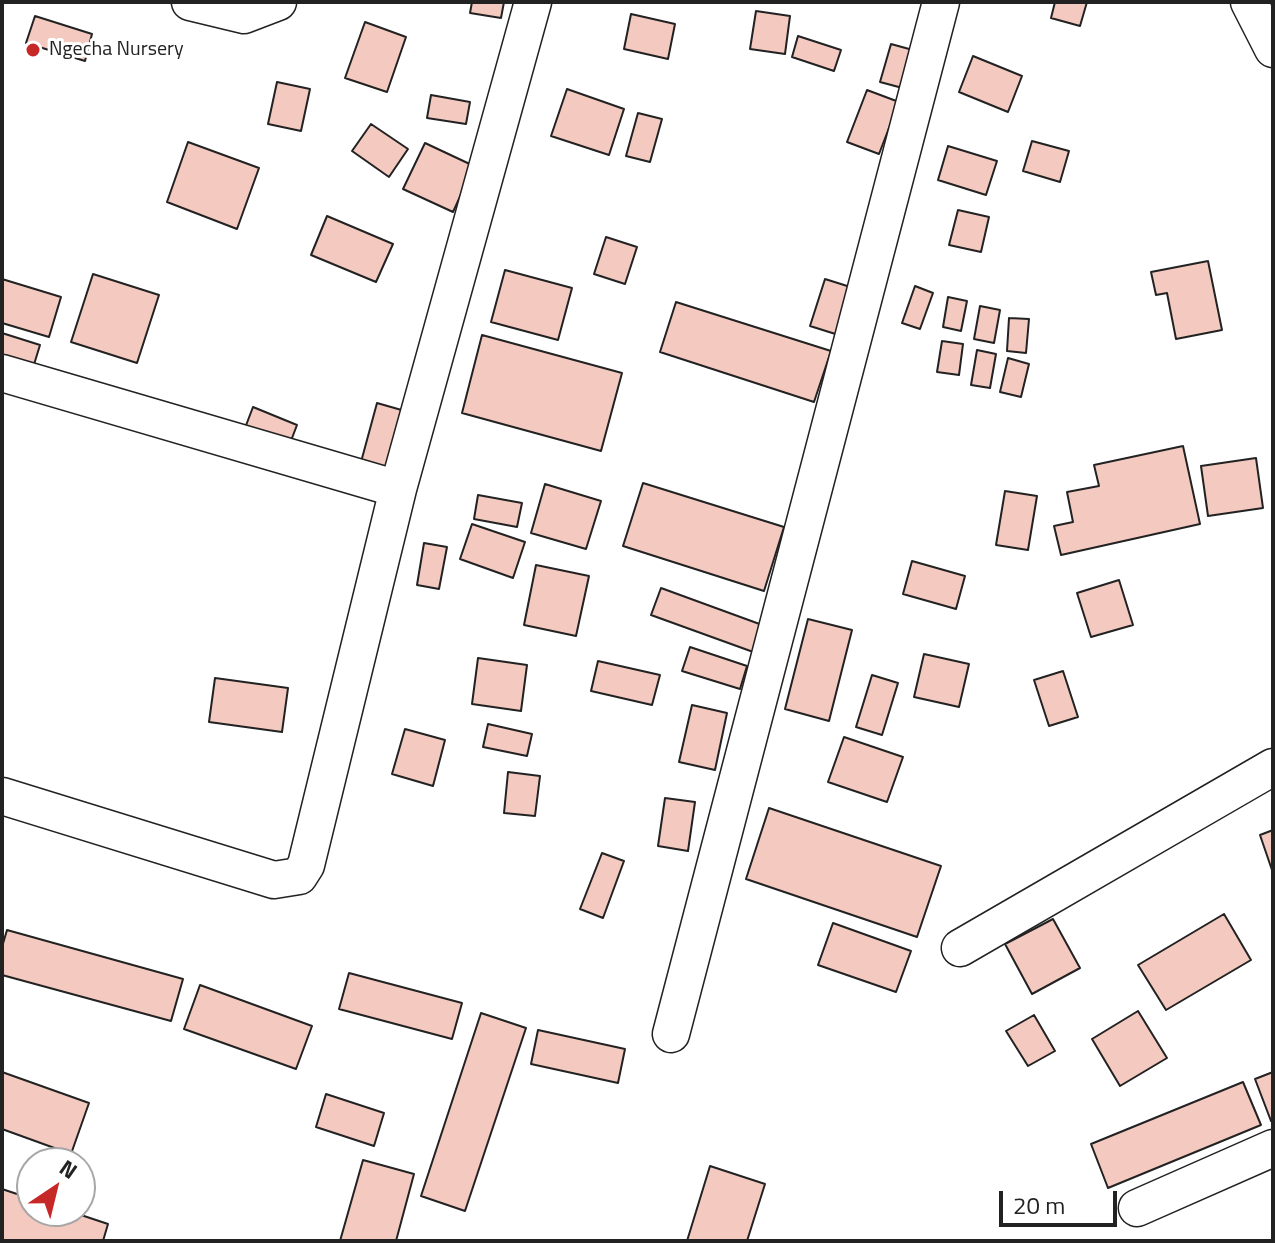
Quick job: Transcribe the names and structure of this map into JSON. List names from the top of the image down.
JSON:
{
  "places": ["Ngecha Nursery"],
  "scale_bar": "20 m",
  "north": "top right"
}
